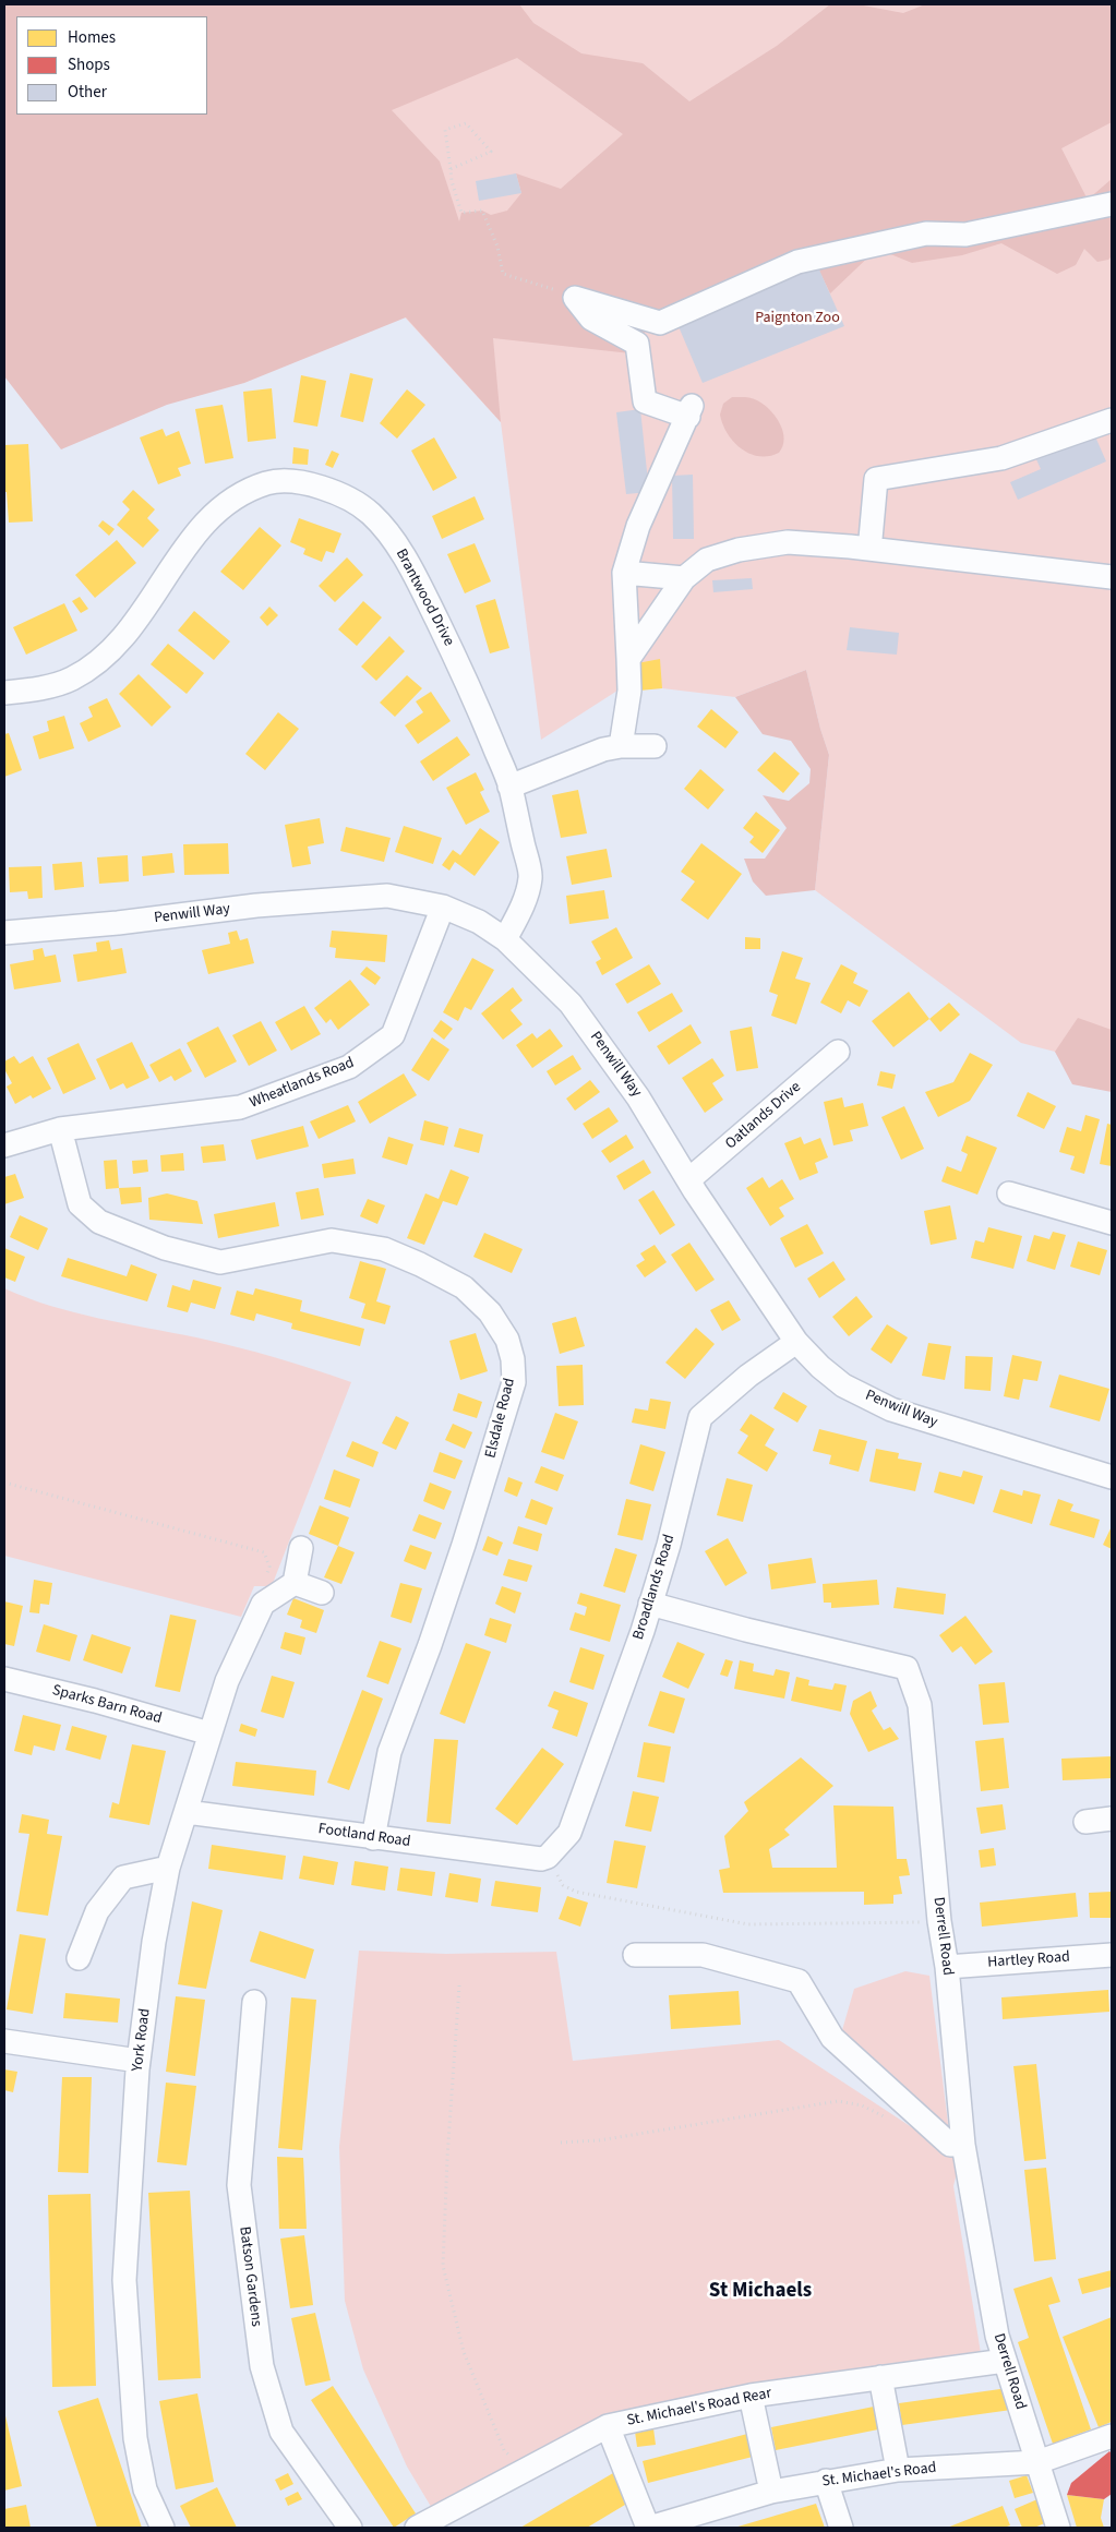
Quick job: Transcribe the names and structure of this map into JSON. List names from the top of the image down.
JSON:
{
  "streets": {
    "street": [
      "Brantwood Drive",
      "Penwill Way",
      "Wheatlands Road",
      "Oatlands Drive",
      "Elsdale Road",
      "Broadlands Road",
      "Sparks Barn Road",
      "Footland Road",
      "Derrell Road",
      "Hartley Road",
      "York Road",
      "Batson Gardens",
      "St. Michael's Road Rear",
      "St. Michael's Road"
    ]
  },
  "crossings": [
    ["Brantwood Drive", "Penwill Way"],
    ["Penwill Way", "Wheatlands Road"],
    ["Penwill Way", "Oatlands Drive"],
    ["Penwill Way", "Broadlands Road"],
    ["Wheatlands Road", "Elsdale Road"],
    ["Elsdale Road", "Footland Road"],
    ["Broadlands Road", "Footland Road"],
    ["Broadlands Road", "Derrell Road"],
    ["Sparks Barn Road", "York Road"],
    ["Footland Road", "York Road"],
    ["Derrell Road", "Hartley Road"],
    ["Derrell Road", "St. Michael's Road Rear"],
    ["Derrell Road", "St. Michael's Road"]
  ],
  "districts": ["St Michaels"],
  "parks": ["Paignton Zoo"],
  "legend": ["Homes", "Shops", "Other"]
}
